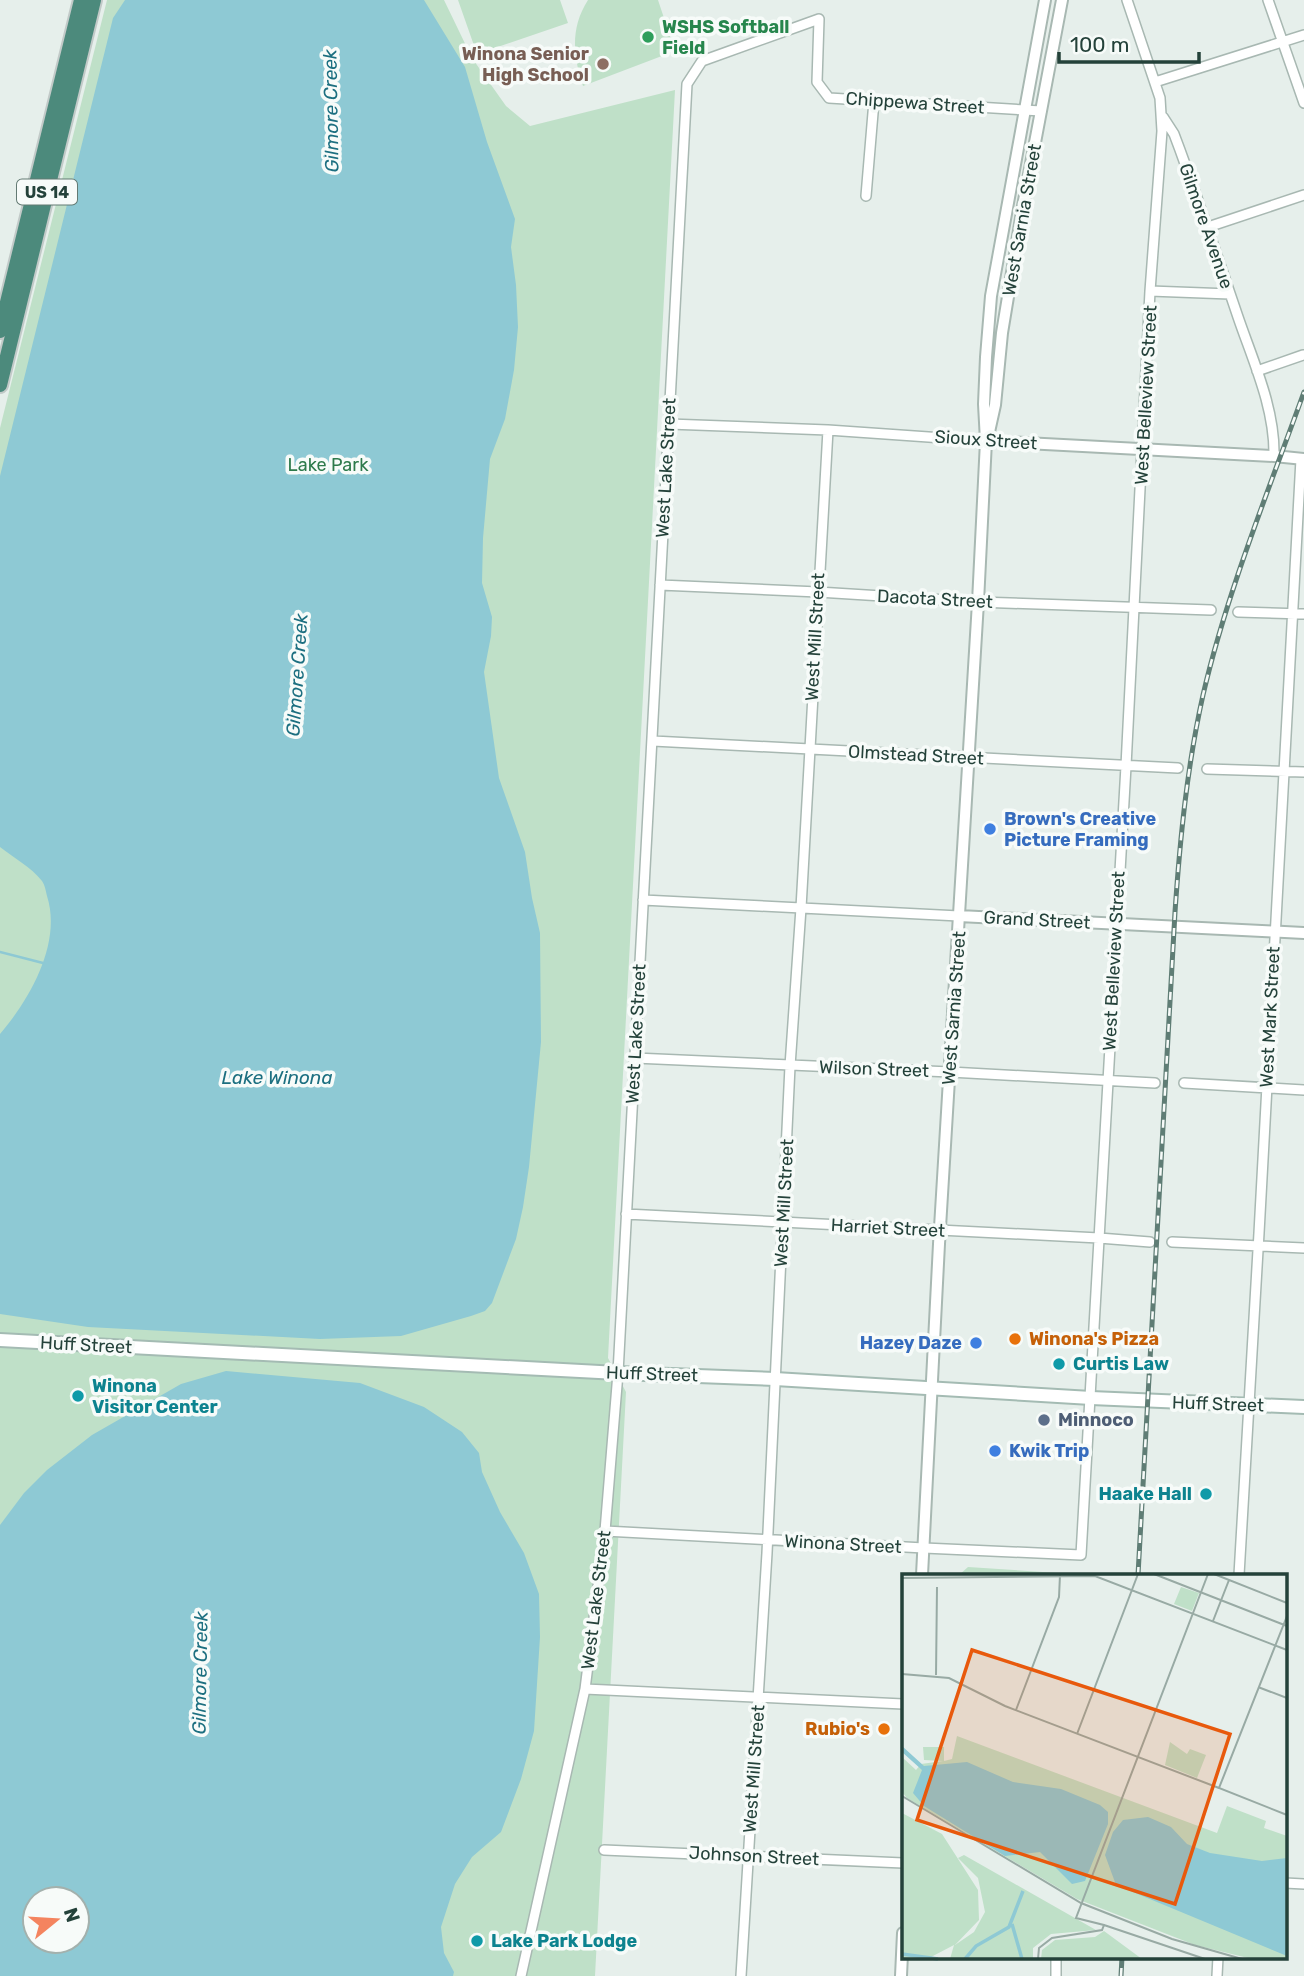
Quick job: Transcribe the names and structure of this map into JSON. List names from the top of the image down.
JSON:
{
  "streets": {
    "highway": ["US 14"],
    "main road": ["Huff Street"],
    "street": [
      "Chippewa Street",
      "West Sarnia Street",
      "Gilmore Avenue",
      "West Belleview Street",
      "Sioux Street",
      "West Lake Street",
      "Dacota Street",
      "West Mill Street",
      "Olmstead Street",
      "Grand Street",
      "West Mark Street",
      "Wilson Street",
      "Harriet Street",
      "Winona Street",
      "Johnson Street"
    ]
  },
  "crossings": [
    ["Chippewa Street", "West Sarnia Street"],
    ["Chippewa Street", "West Lake Street"],
    ["West Sarnia Street", "Sioux Street"],
    ["West Sarnia Street", "Dacota Street"],
    ["West Sarnia Street", "Olmstead Street"],
    ["West Sarnia Street", "Grand Street"],
    ["West Sarnia Street", "Wilson Street"],
    ["West Sarnia Street", "Harriet Street"],
    ["West Sarnia Street", "Huff Street"],
    ["West Sarnia Street", "Winona Street"],
    ["Gilmore Avenue", "West Belleview Street"],
    ["Gilmore Avenue", "Sioux Street"],
    ["West Belleview Street", "Sioux Street"],
    ["West Belleview Street", "Dacota Street"],
    ["West Belleview Street", "Olmstead Street"],
    ["West Belleview Street", "Grand Street"],
    ["West Belleview Street", "Wilson Street"],
    ["West Belleview Street", "Harriet Street"],
    ["West Belleview Street", "Huff Street"],
    ["West Belleview Street", "Winona Street"],
    ["Sioux Street", "West Lake Street"],
    ["Sioux Street", "West Mill Street"],
    ["Sioux Street", "West Mark Street"],
    ["West Lake Street", "Dacota Street"],
    ["West Lake Street", "Olmstead Street"],
    ["West Lake Street", "Grand Street"],
    ["West Lake Street", "Wilson Street"],
    ["West Lake Street", "Harriet Street"],
    ["West Lake Street", "Huff Street"],
    ["West Lake Street", "Winona Street"],
    ["Dacota Street", "West Mill Street"],
    ["West Mill Street", "Olmstead Street"],
    ["West Mill Street", "Grand Street"],
    ["West Mill Street", "Wilson Street"],
    ["West Mill Street", "Harriet Street"],
    ["West Mill Street", "Huff Street"],
    ["West Mill Street", "Winona Street"],
    ["West Mill Street", "Johnson Street"],
    ["Grand Street", "West Mark Street"],
    ["West Mark Street", "Huff Street"]
  ],
  "water": ["Gilmore Creek", "Lake Winona"],
  "parks": ["Lake Park"],
  "places": [
    "WSHS Softball Field",
    "Winona Senior High School",
    "Brown's Creative Picture Framing",
    "Winona's Pizza",
    "Hazey Daze",
    "Curtis Law",
    "Winona Visitor Center",
    "Minnoco",
    "Kwik Trip",
    "Haake Hall",
    "Rubio's",
    "Lake Park Lodge"
  ],
  "scale_bar": "100 m",
  "north": "right"
}
